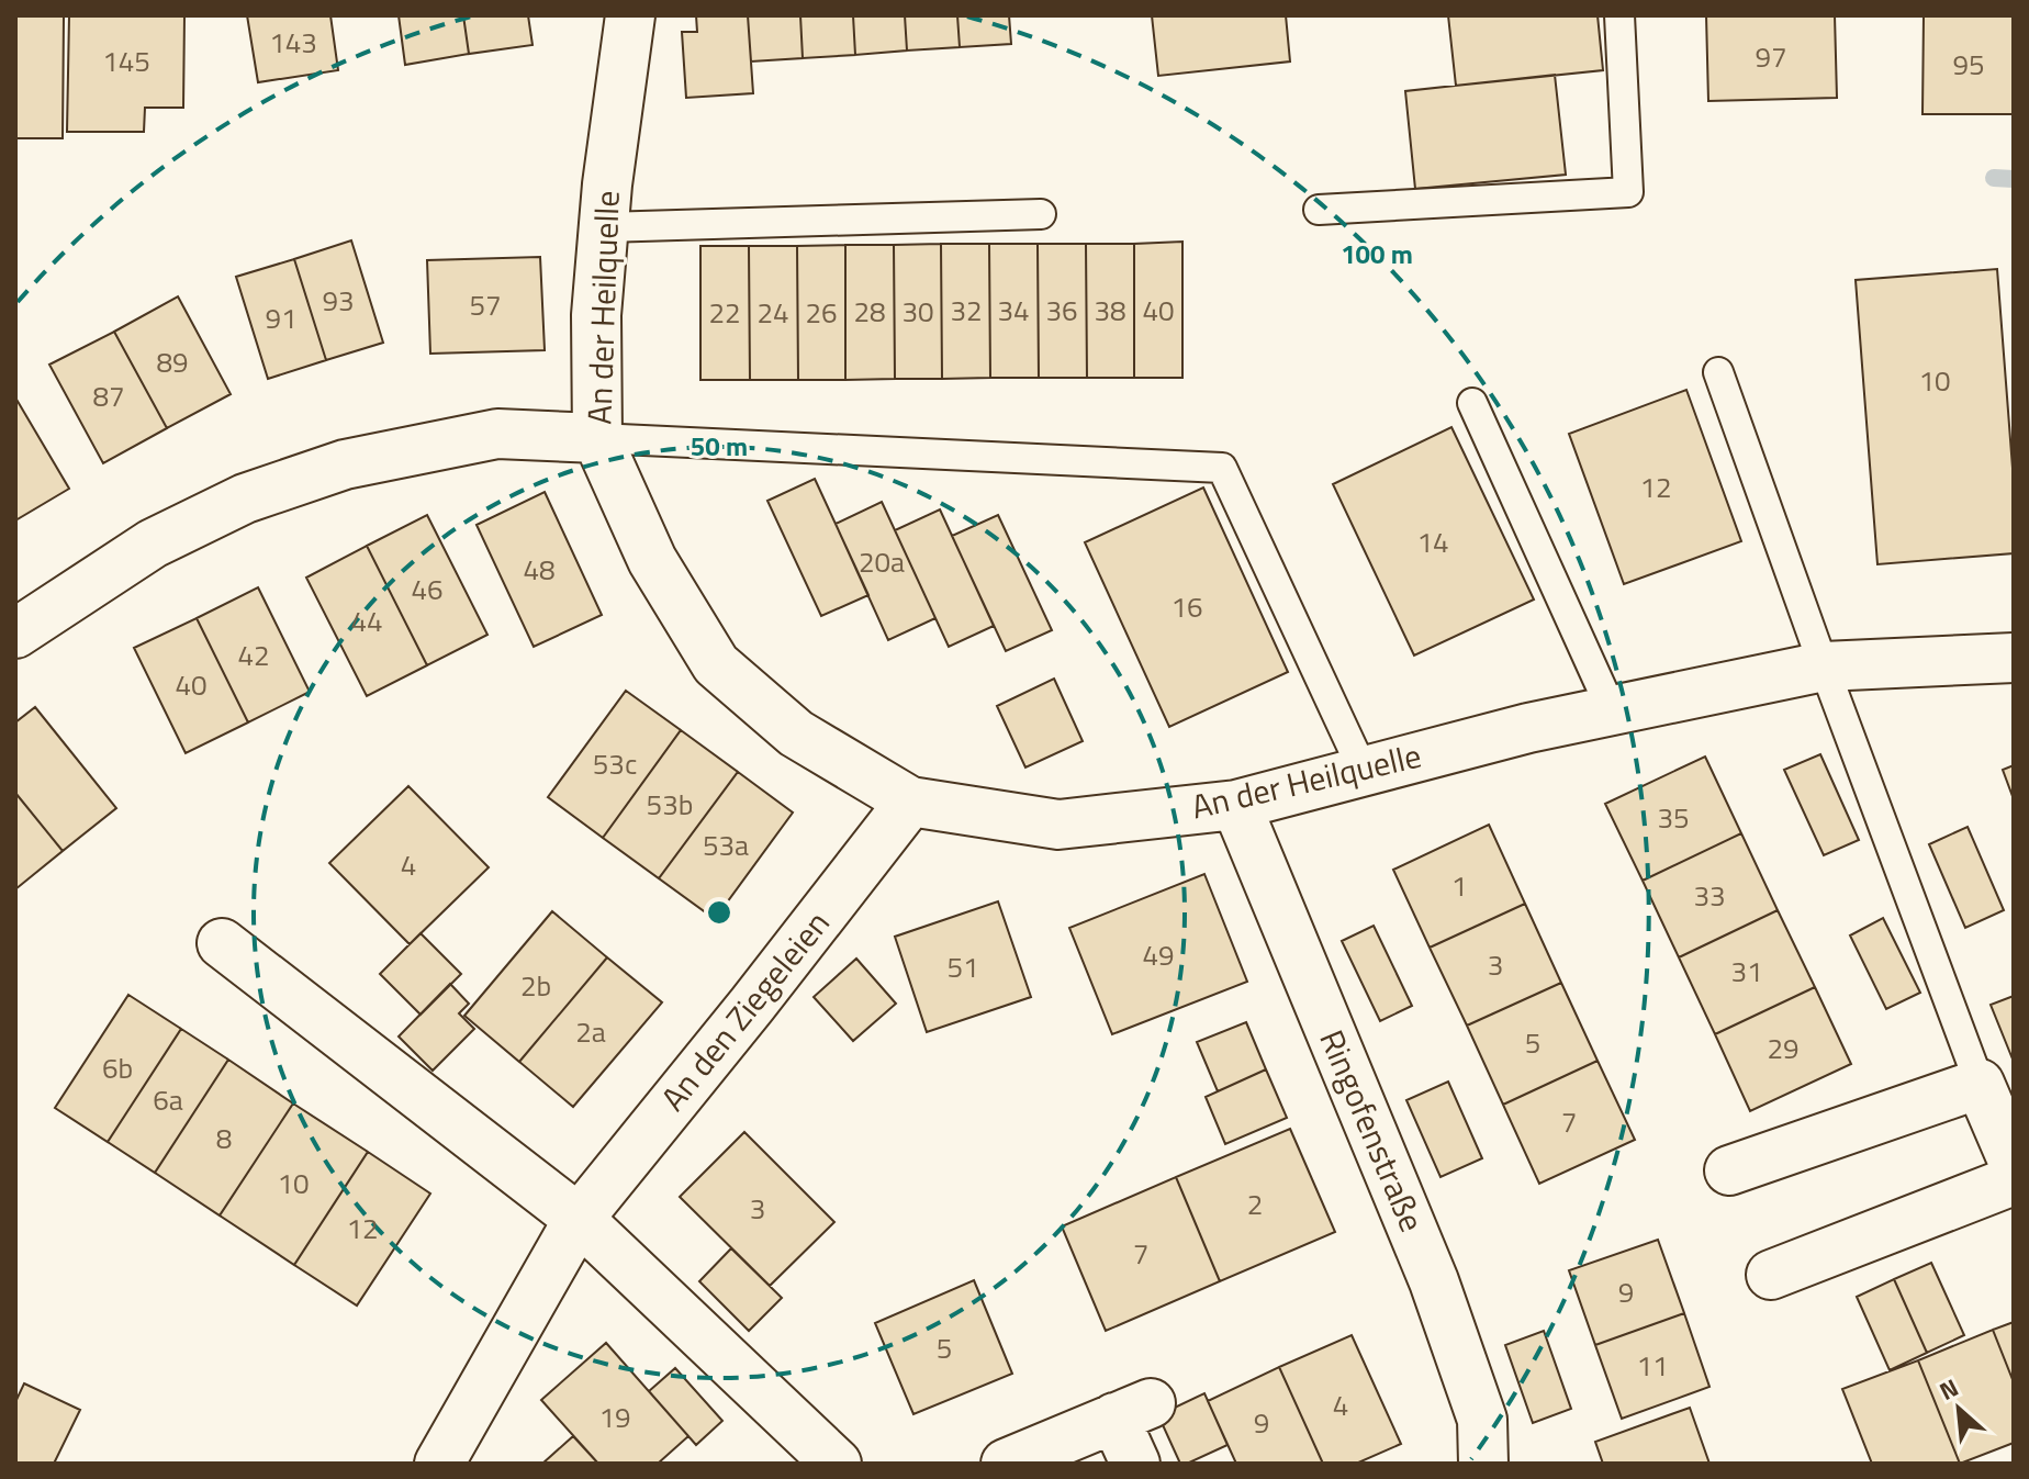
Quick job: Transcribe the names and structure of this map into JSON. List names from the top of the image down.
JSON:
{
  "streets": {
    "street": ["An der Heilquelle", "An den Ziegeleien", "Ringofenstraße"]
  },
  "crossings": [
    ["An der Heilquelle", "An den Ziegeleien"],
    ["An der Heilquelle", "Ringofenstraße"]
  ],
  "house_numbers": [
    "143",
    "97",
    "145",
    "95",
    "93",
    "57",
    "32",
    "34",
    "36",
    "38",
    "40",
    "28",
    "30",
    "22",
    "24",
    "26",
    "91",
    "89",
    "10",
    "87",
    "12",
    "14",
    "20a",
    "48",
    "46",
    "16",
    "44",
    "42",
    "40",
    "53c",
    "53b",
    "35",
    "53a",
    "4",
    "1",
    "33",
    "49",
    "3",
    "51",
    "31",
    "2b",
    "2a",
    "5",
    "29",
    "6b",
    "6a",
    "7",
    "8",
    "10",
    "2",
    "3",
    "12",
    "7",
    "9",
    "5",
    "11",
    "4",
    "19",
    "9"
  ],
  "north": "top left",
  "rings": ["100 m", "50 m"]
}
